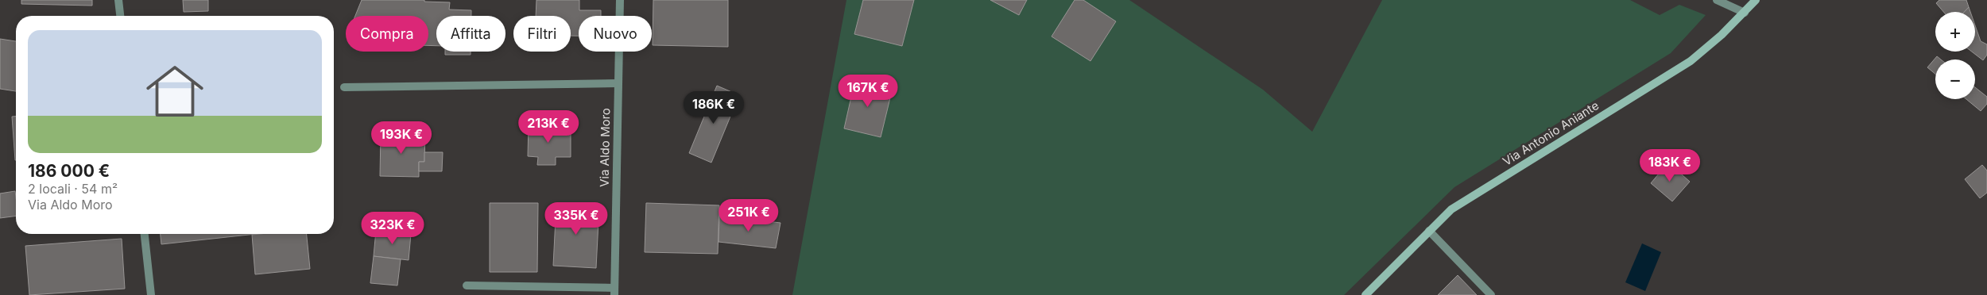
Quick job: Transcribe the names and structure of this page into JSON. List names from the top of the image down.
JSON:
{
  "streets": {
    "street": ["Via Antonio Aniante", "Via Aldo Moro"]
  },
  "page": {
    "map_buttons": ["+", "−"],
    "chip": [
      "Compra",
      "Affitta",
      "Filtri",
      "Nuovo"
    ],
    "list": [
      {
        "name": "186 000 €",
        "note": "2 locali · 54 m² · Via Aldo Moro"
      }
    ],
    "price": [
      "167K €",
      "186K €",
      "213K €",
      "193K €",
      "183K €",
      "251K €",
      "335K €",
      "323K €"
    ]
  }
}
